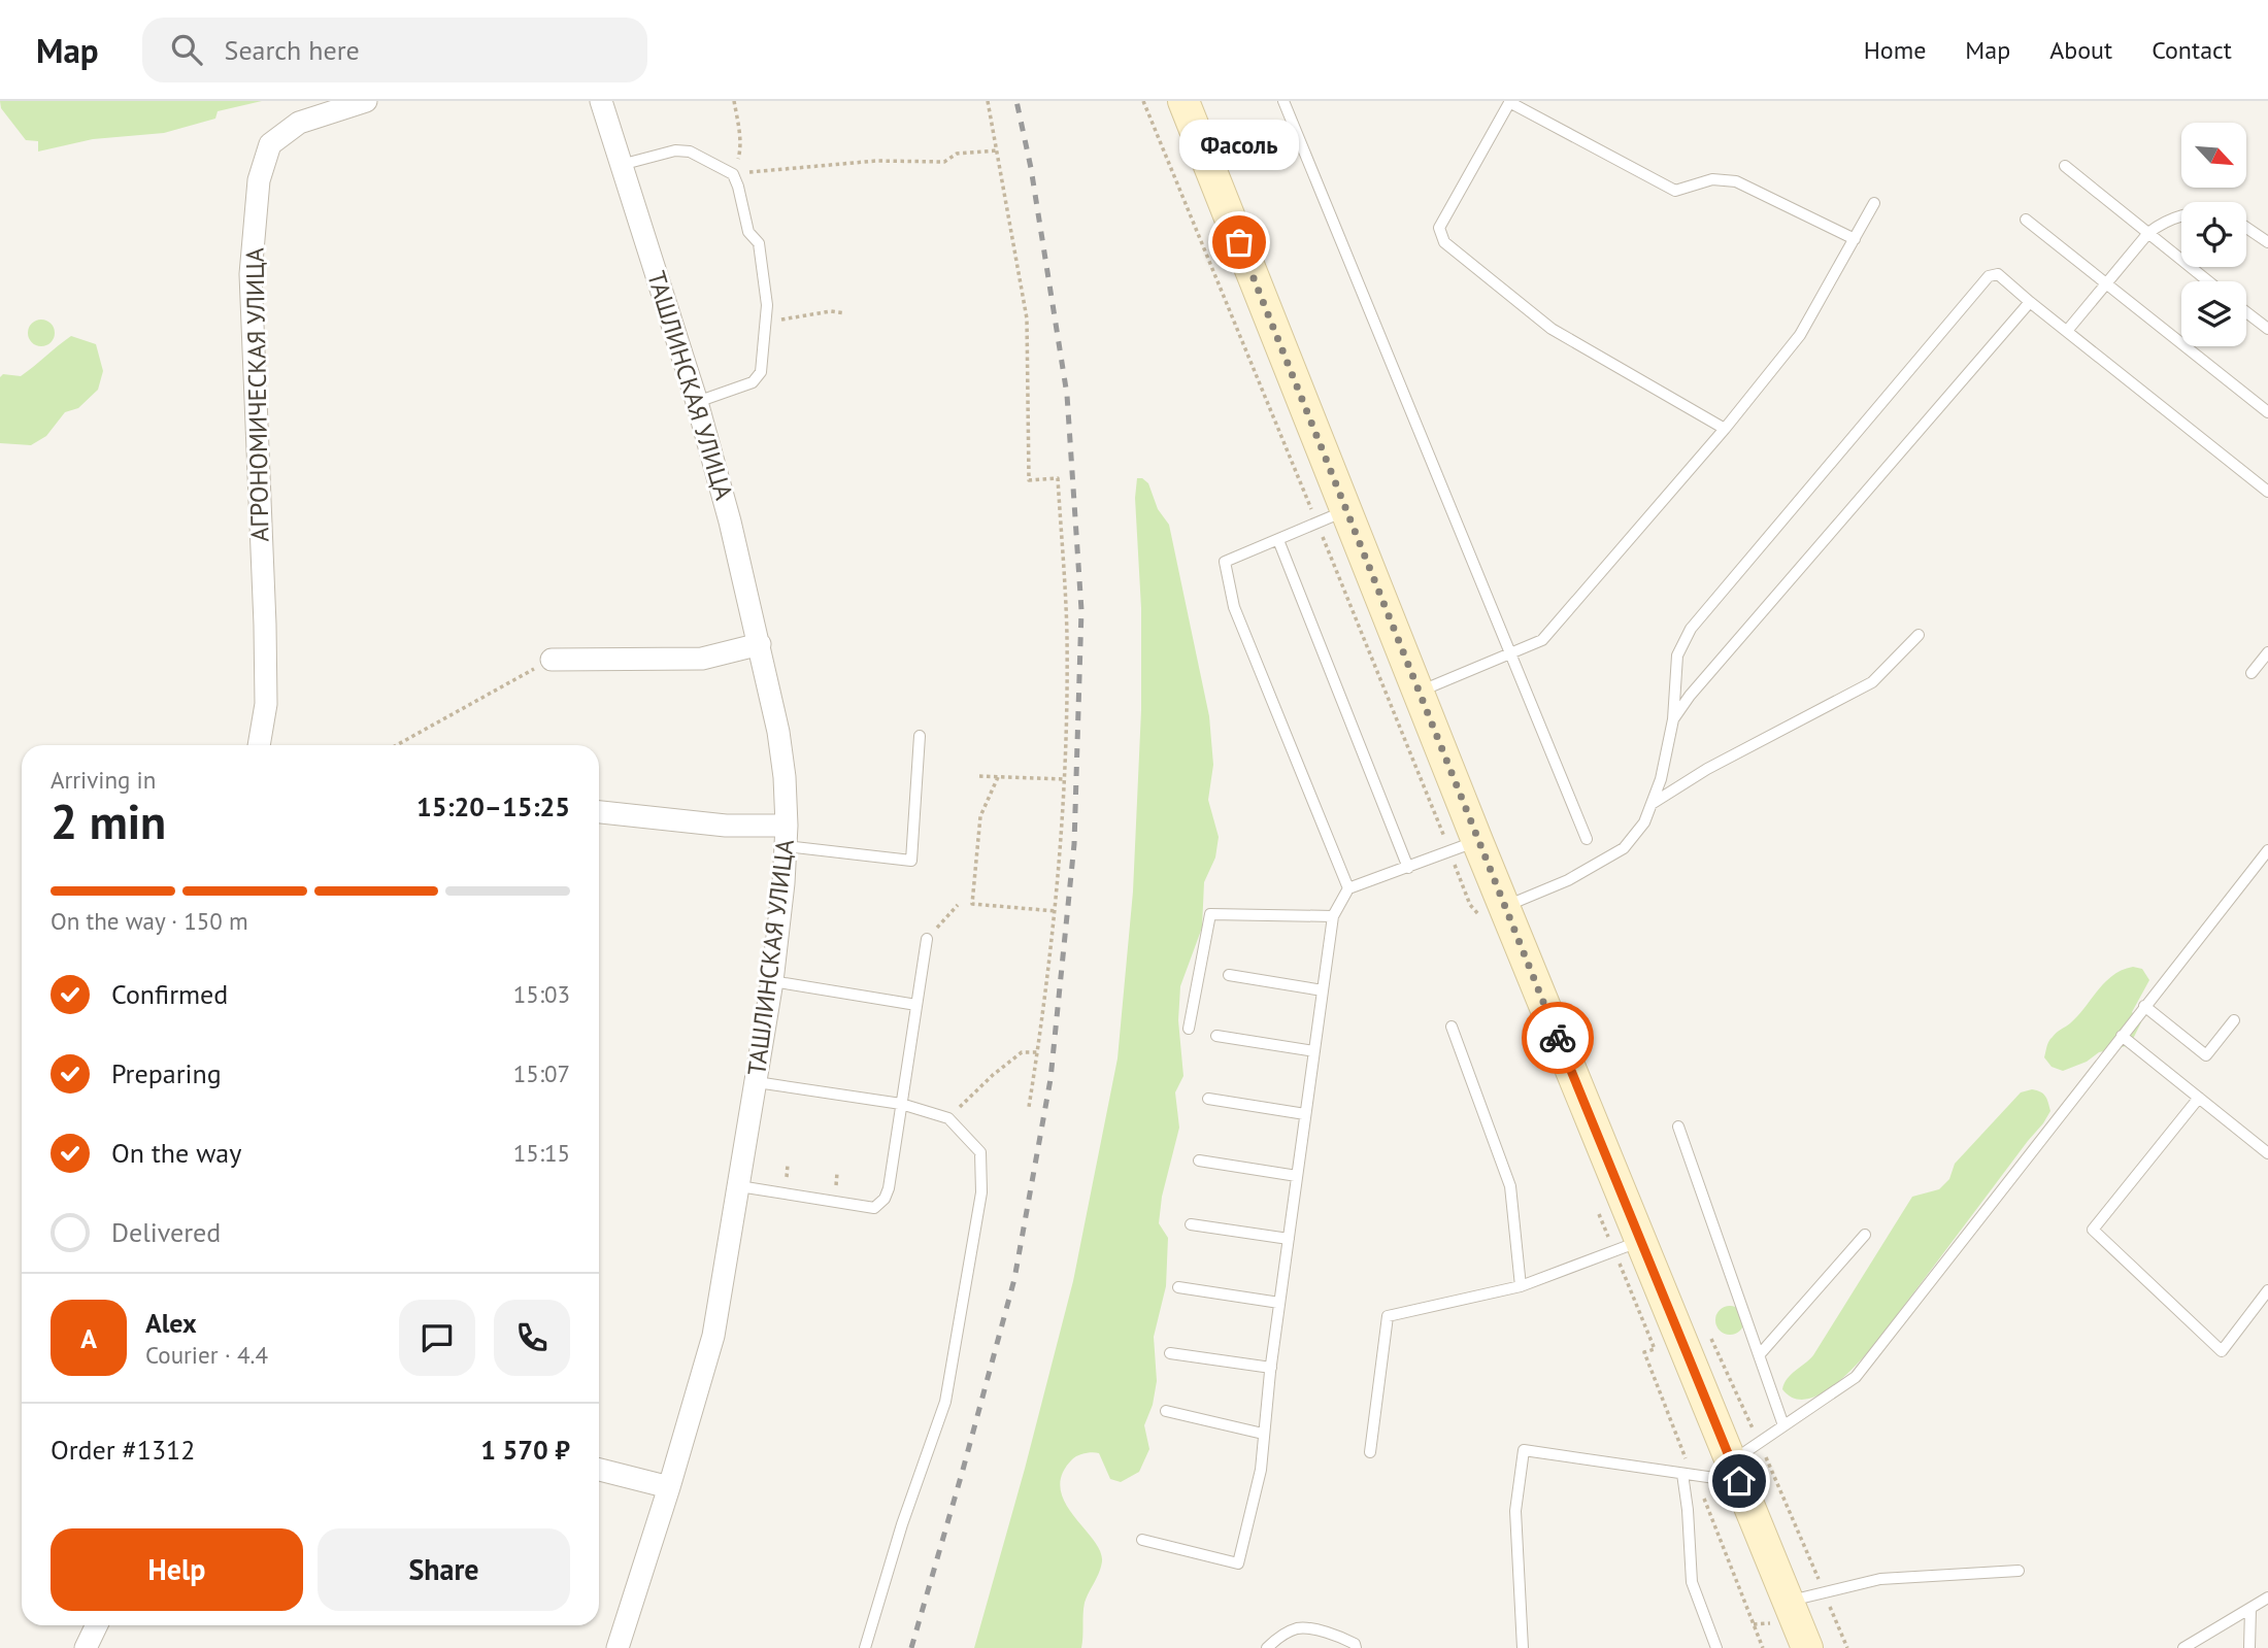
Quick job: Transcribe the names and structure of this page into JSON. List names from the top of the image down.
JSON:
{
  "streets": {
    "street": ["ТАШЛИНСКАЯ УЛИЦА", "АГРОНОМИЧЕСКАЯ УЛИЦА"]
  },
  "places": ["Фасоль"],
  "north": "bottom right",
  "page": {
    "header": "Map",
    "search": "Search here",
    "nav": [
      "Home",
      "Map",
      "About",
      "Contact"
    ],
    "bubble": "Фасоль",
    "heading": ["2 min", "Arriving in", "15:20–15:25"],
    "panel": [
      "Alex",
      "Courier · 4.4",
      "Order #1312",
      "1 570 ₽"
    ],
    "bar": "On the way · 150 m",
    "list": [
      ["Confirmed", "15:03"],
      ["Preparing", "15:07"],
      ["On the way", "15:15"],
      "Delivered"
    ],
    "round": "A",
    "buttons": ["Help", "Share"]
  }
}
